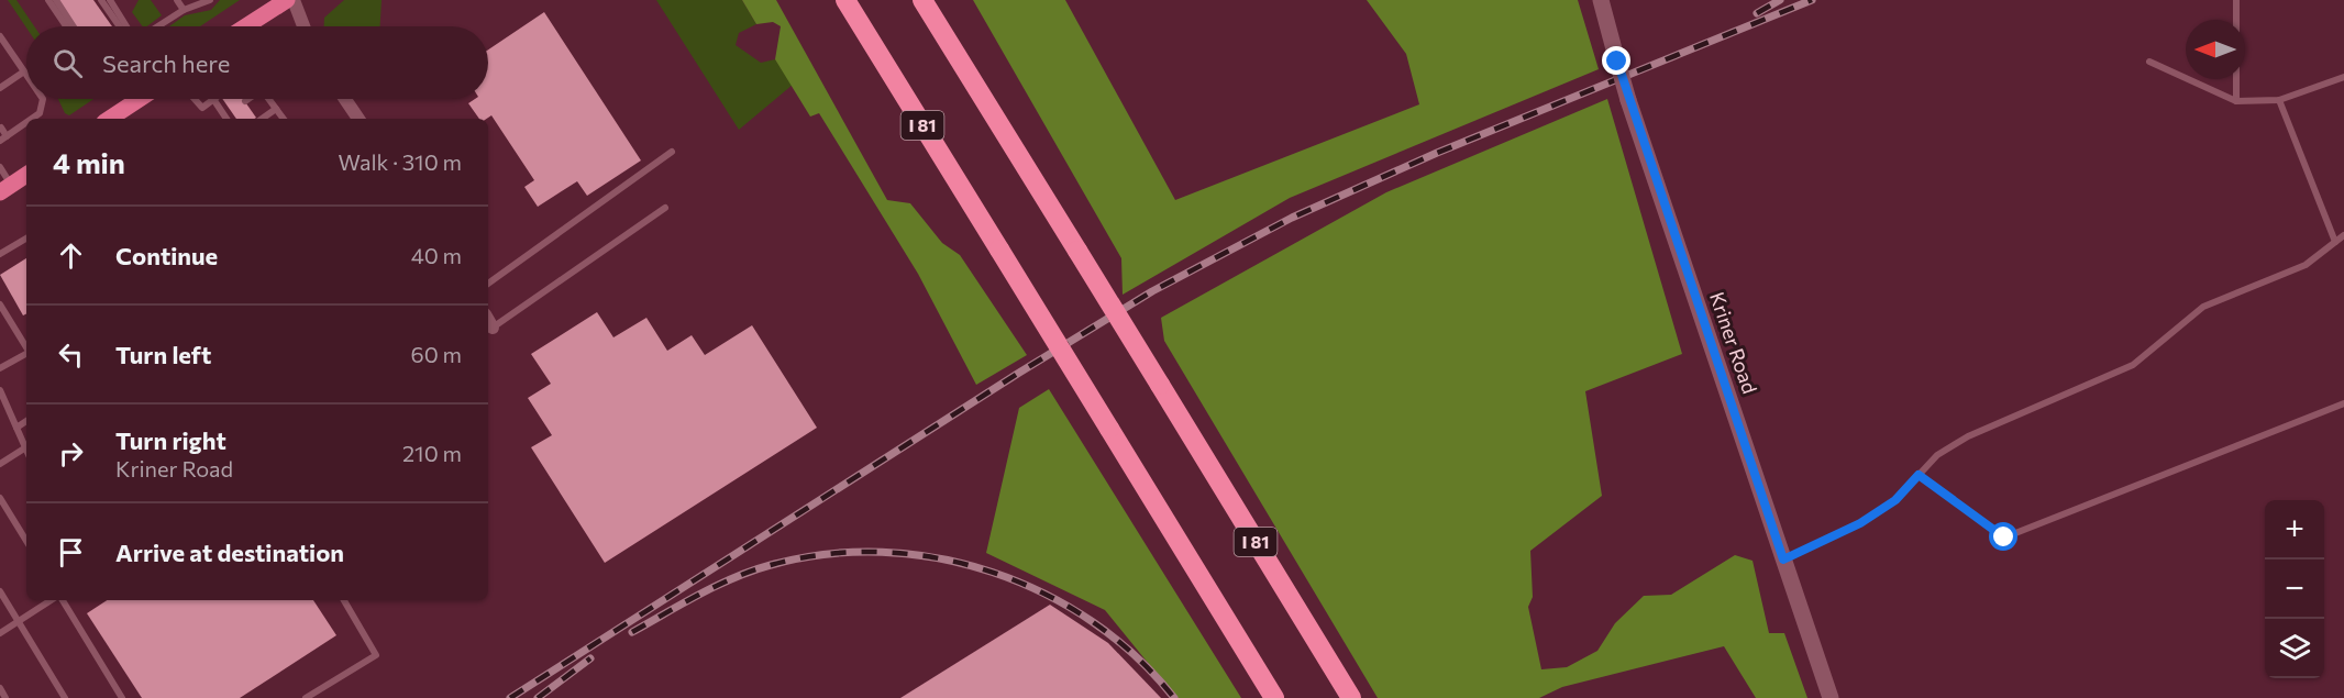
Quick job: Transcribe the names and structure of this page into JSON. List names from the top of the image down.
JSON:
{
  "streets": {
    "highway": ["I 81"],
    "street": ["Kriner Road"]
  },
  "north": "left",
  "page": {
    "search": "Search here",
    "heading": ["4 min", "Walk · 310 m"],
    "list": [
      ["Continue", "40 m"],
      ["Turn left", "60 m"],
      ["Turn right", "Kriner Road", "210 m"],
      "Arrive at destination"
    ],
    "map_buttons": ["+", "−"]
  }
}
